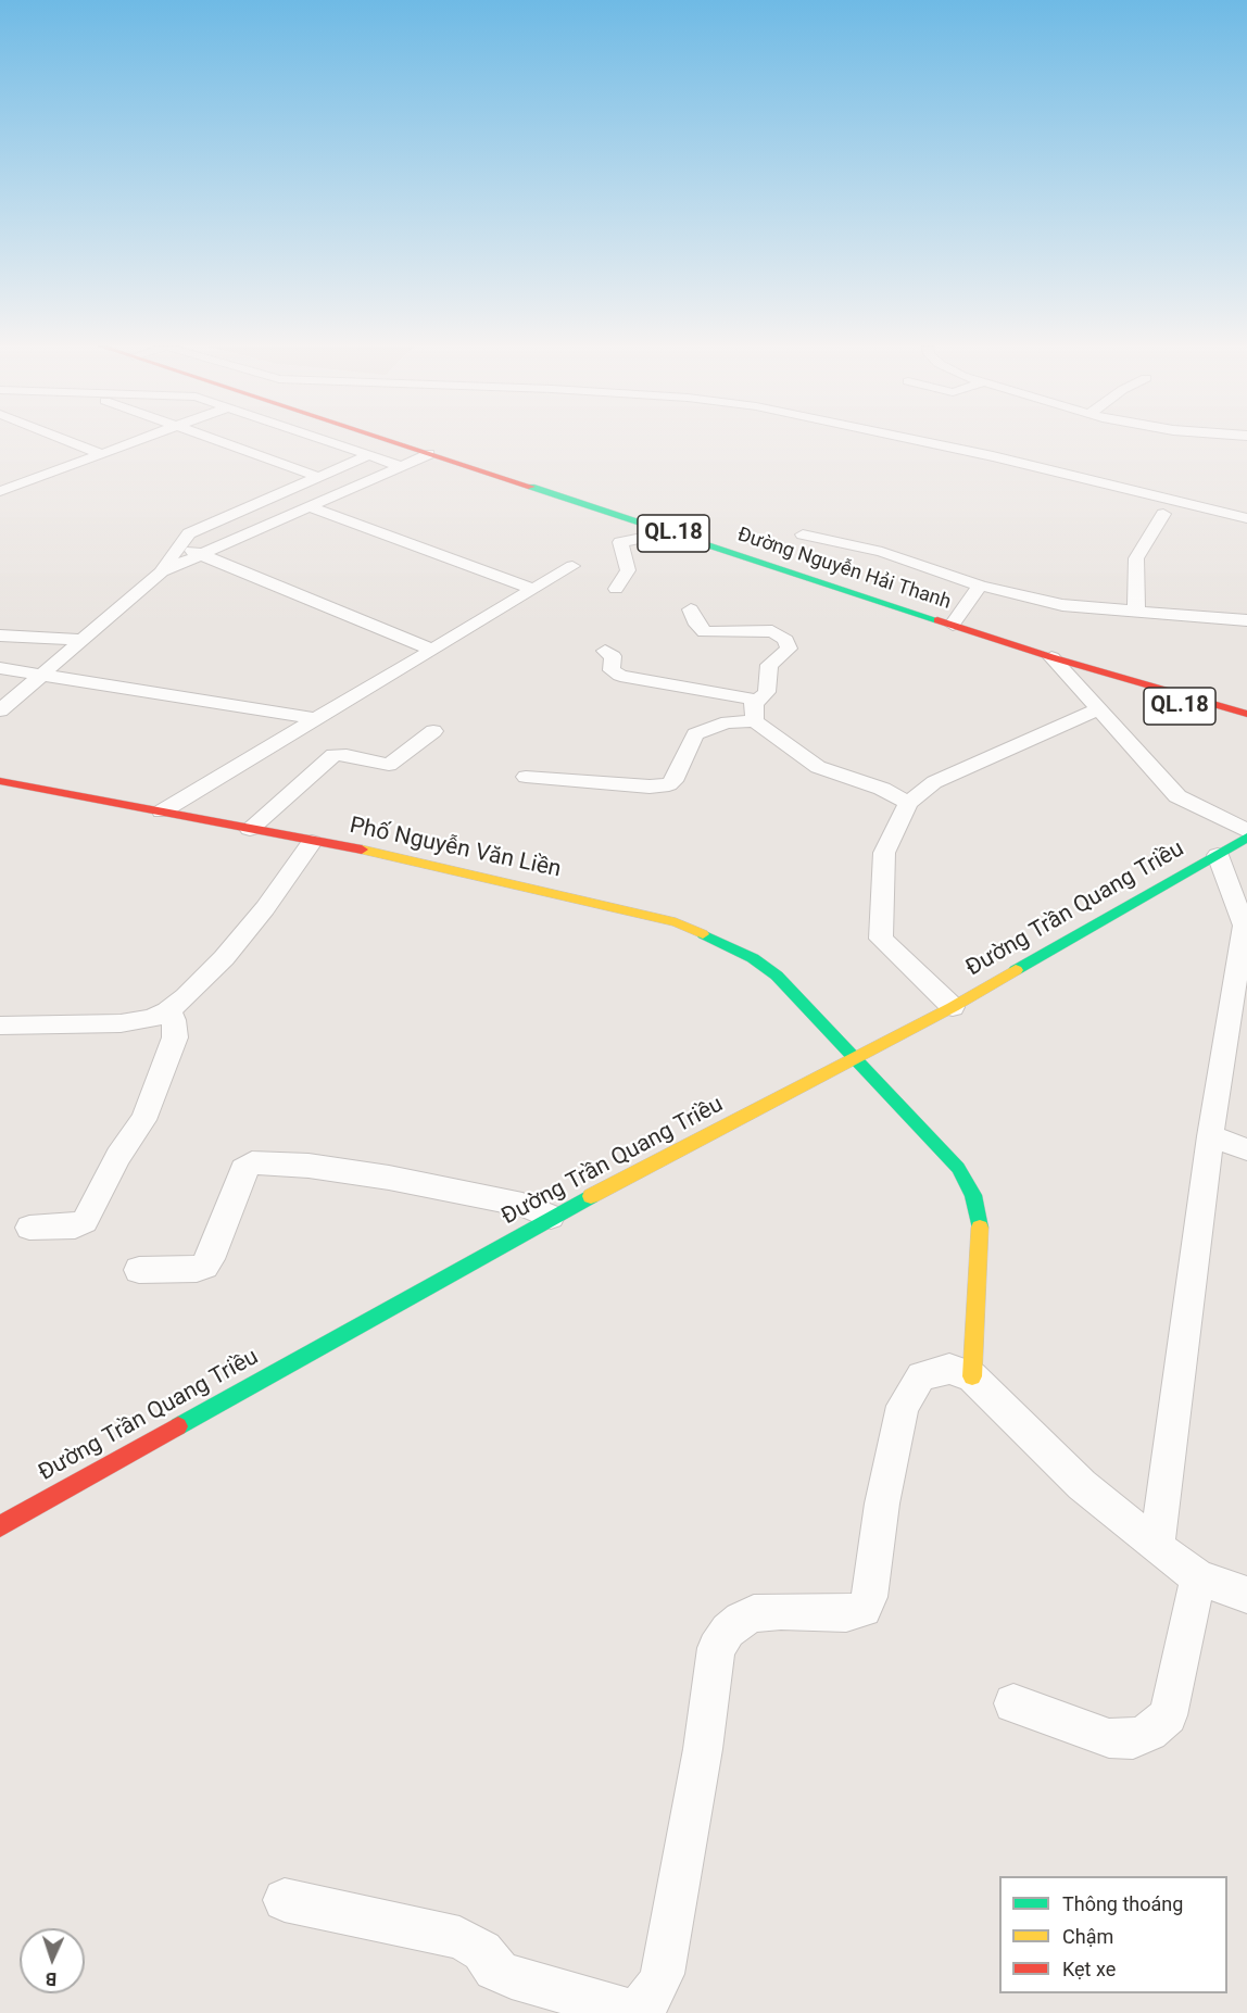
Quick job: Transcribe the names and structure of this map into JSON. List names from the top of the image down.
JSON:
{
  "streets": {
    "main road": [
      "QL.18",
      "Đường Nguyễn Hải Thanh",
      "Phố Nguyễn Văn Liền",
      "Đường Trần Quang Triều"
    ]
  },
  "crossings": [
    ["Phố Nguyễn Văn Liền", "Đường Trần Quang Triều"]
  ],
  "legend": ["Thông thoáng", "Chậm", "Kẹt xe"],
  "north": "bottom"
}
